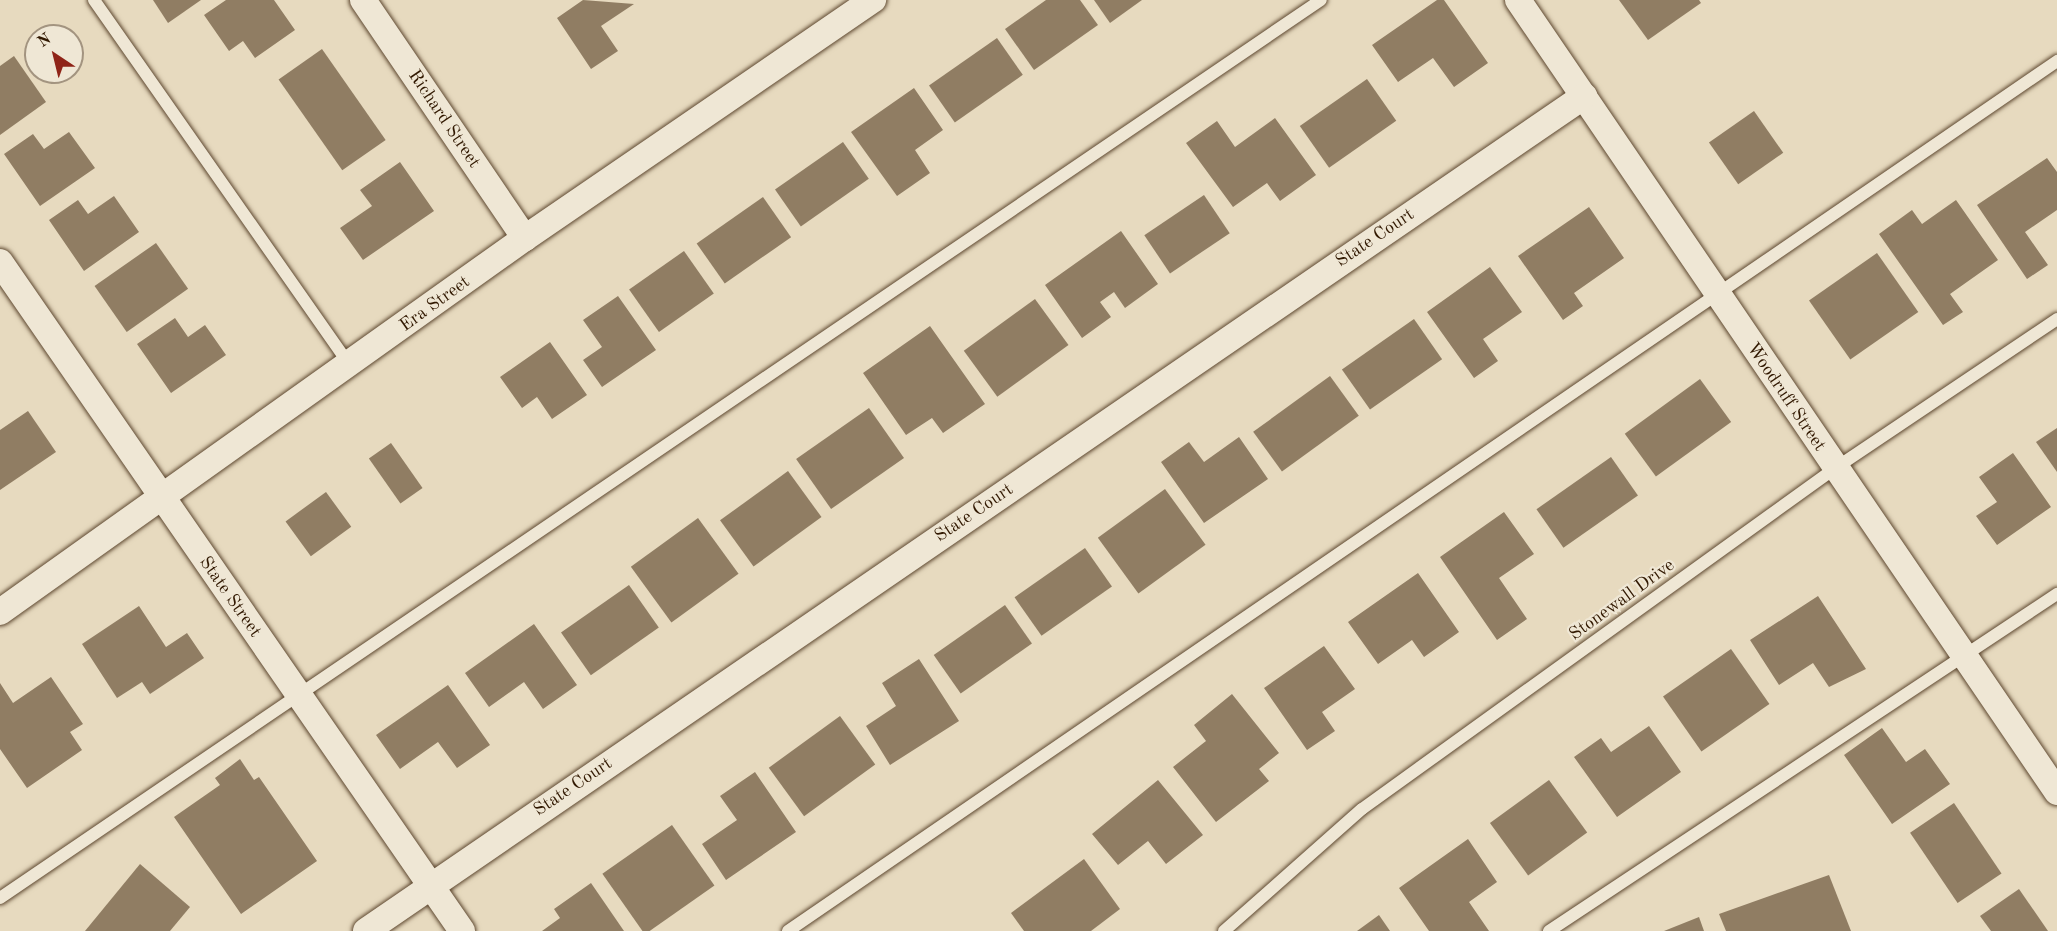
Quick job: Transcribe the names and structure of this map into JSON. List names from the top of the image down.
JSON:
{
  "streets": {
    "street": [
      "Richard Street",
      "State Court",
      "Era Street",
      "Woodruff Street",
      "State Street"
    ],
    "lane": ["Stonewall Drive"]
  },
  "crossings": [
    ["Richard Street", "Era Street"],
    ["State Court", "Woodruff Street"],
    ["State Court", "State Street"],
    ["Era Street", "State Street"],
    ["Woodruff Street", "Stonewall Drive"]
  ],
  "north": "top left"
}
